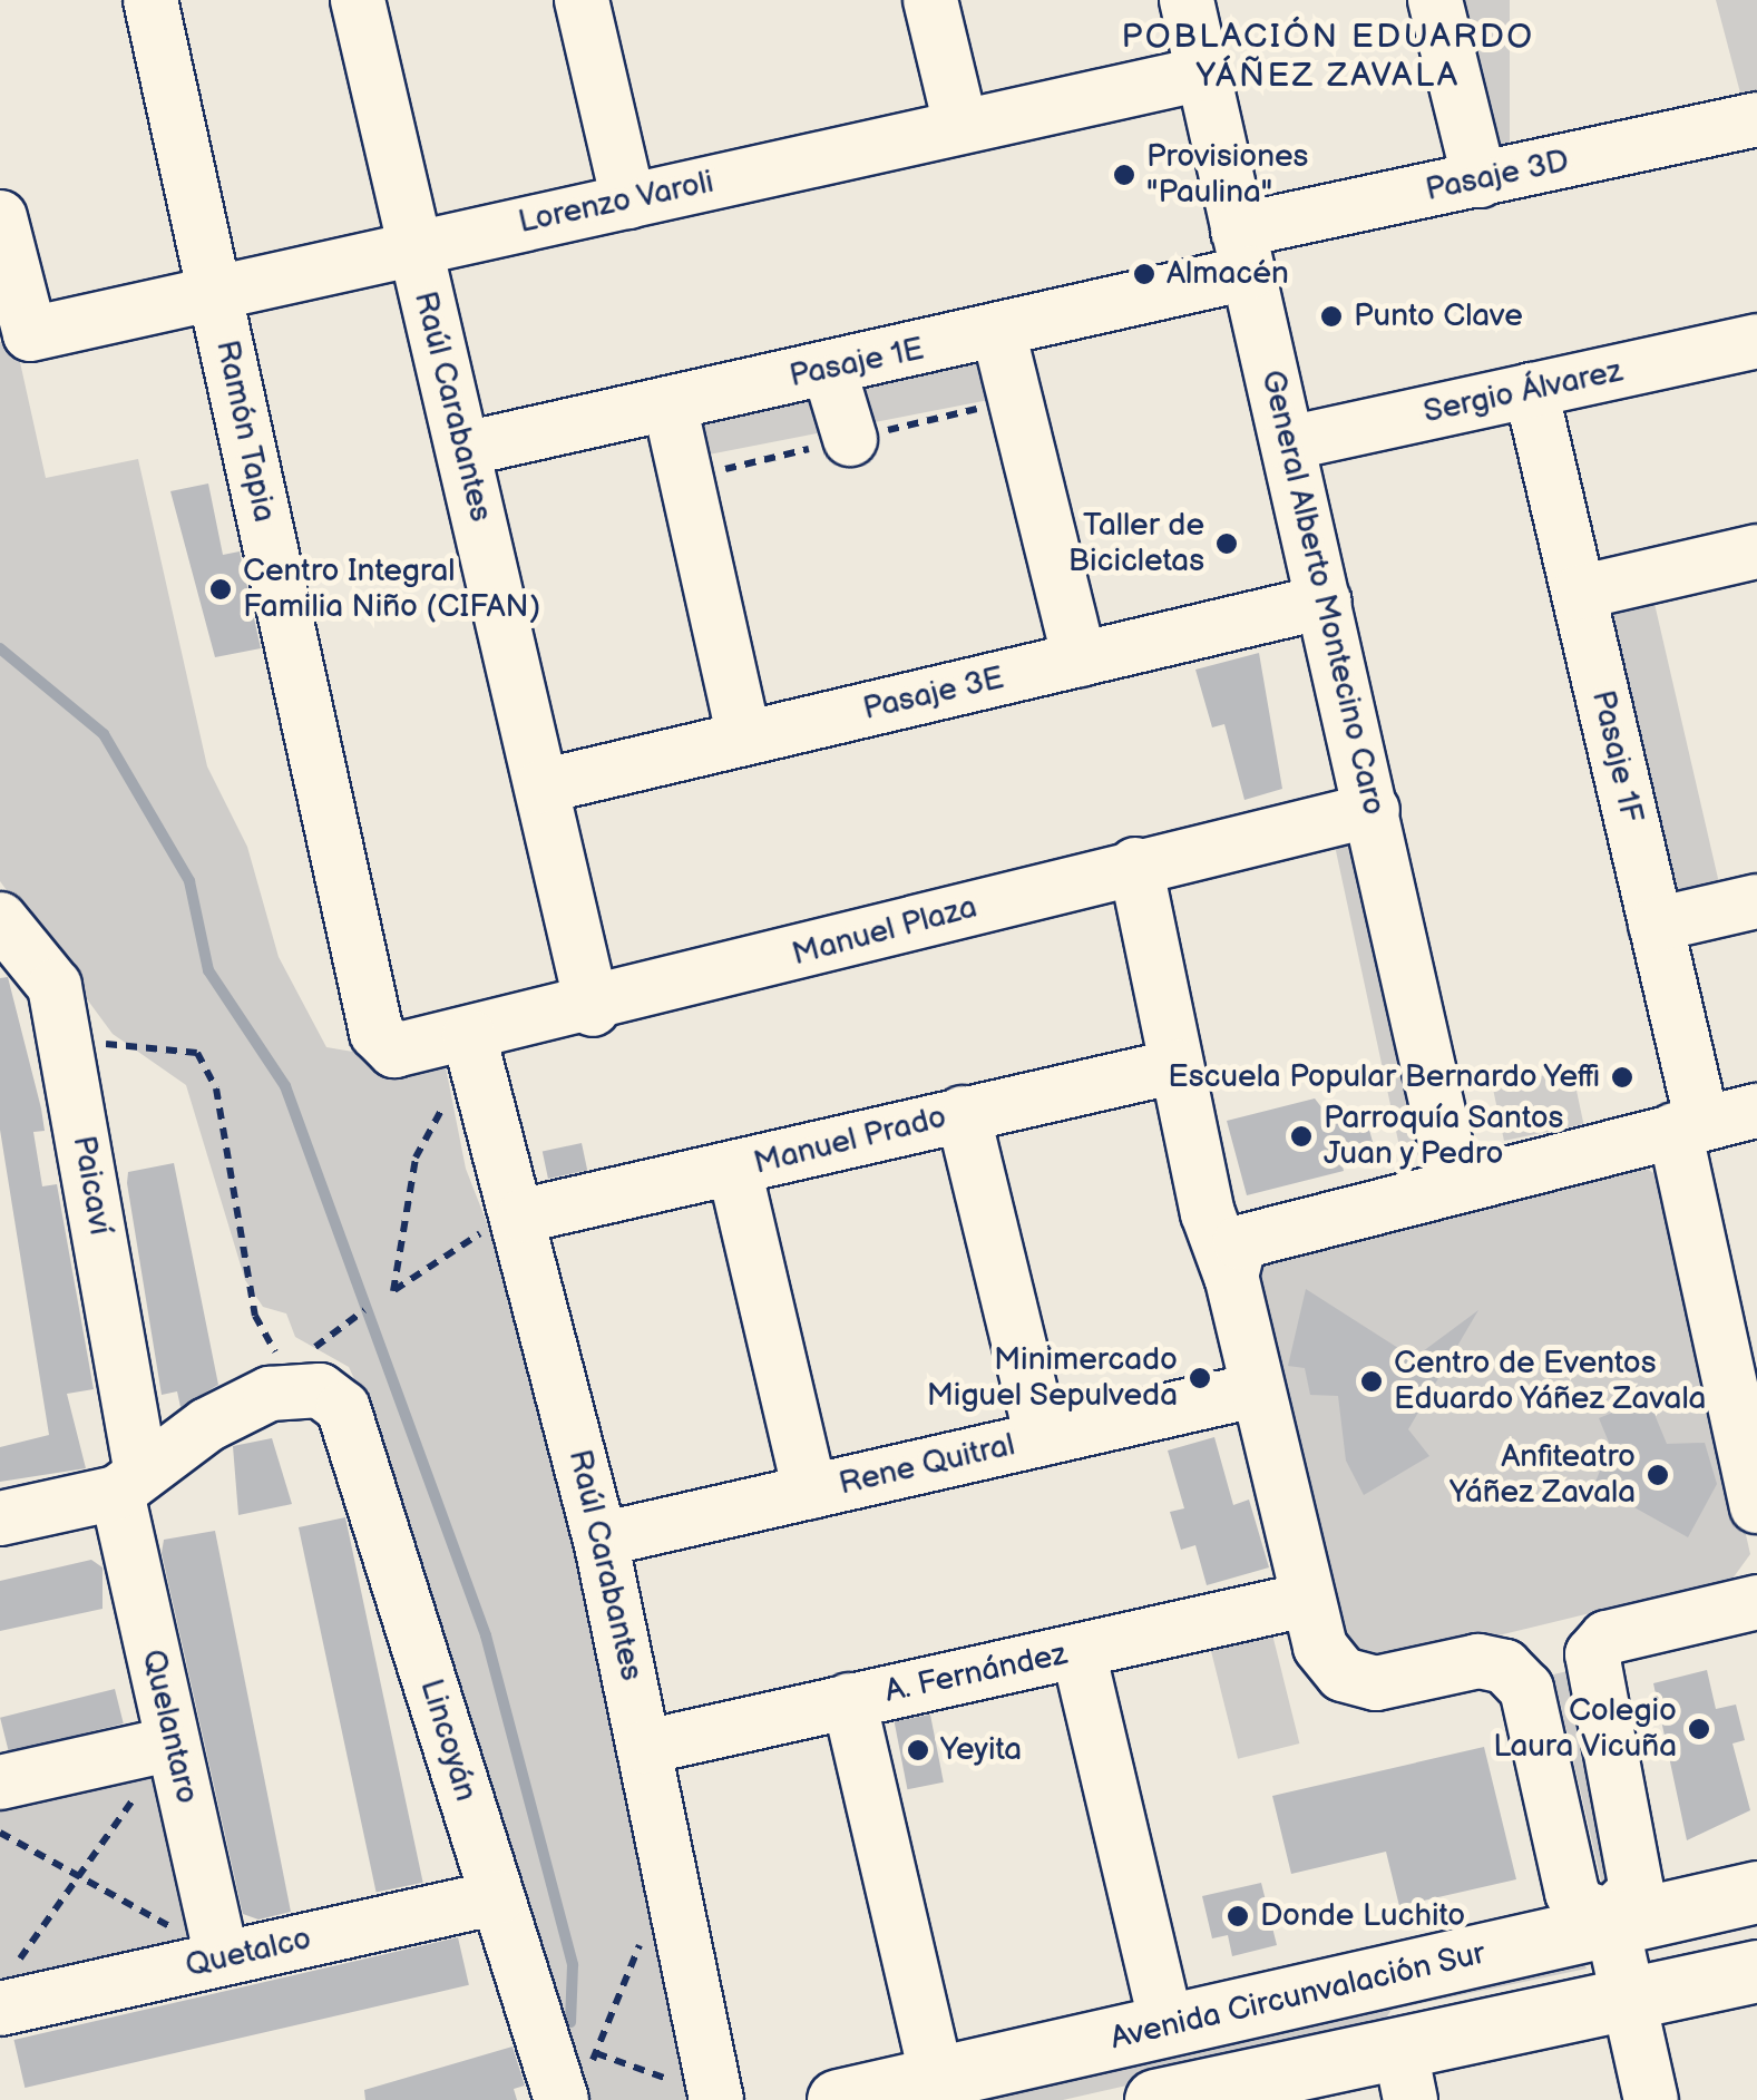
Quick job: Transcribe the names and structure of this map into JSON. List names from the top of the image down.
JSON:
{
  "streets": {
    "main road": ["Avenida Circunvalación Sur"],
    "street": [
      "Pasaje 3D",
      "Lorenzo Varoli",
      "Pasaje 1E",
      "Sergio Álvarez",
      "Raúl Carabantes",
      "Ramón Tapia",
      "General Alberto Montecino Caro",
      "Pasaje 3E",
      "Pasaje 1F",
      "Manuel Plaza",
      "Manuel Prado",
      "Paicaví",
      "Rene Quitral",
      "A. Fernández",
      "Quelantaro",
      "Lincoyán",
      "Quetalco"
    ]
  },
  "crossings": [
    ["Pasaje 3D", "Pasaje 1E"],
    ["Pasaje 3D", "General Alberto Montecino Caro"],
    ["Lorenzo Varoli", "Raúl Carabantes"],
    ["Lorenzo Varoli", "Ramón Tapia"],
    ["Lorenzo Varoli", "General Alberto Montecino Caro"],
    ["Pasaje 1E", "Raúl Carabantes"],
    ["Pasaje 1E", "General Alberto Montecino Caro"],
    ["Sergio Álvarez", "General Alberto Montecino Caro"],
    ["Sergio Álvarez", "Pasaje 1F"],
    ["Raúl Carabantes", "Pasaje 3E"],
    ["Raúl Carabantes", "Manuel Plaza"],
    ["Raúl Carabantes", "Manuel Prado"],
    ["Raúl Carabantes", "Rene Quitral"],
    ["Raúl Carabantes", "A. Fernández"],
    ["Ramón Tapia", "Manuel Plaza"],
    ["General Alberto Montecino Caro", "Pasaje 3E"],
    ["General Alberto Montecino Caro", "Manuel Plaza"],
    ["Paicaví", "Quelantaro"],
    ["Quelantaro", "Quetalco"],
    ["Lincoyán", "Quetalco"]
  ],
  "districts": ["POBLACIÓN EDUARDO YÁÑEZ ZAVALA"],
  "places": [
    "Provisiones \"Paulina\"",
    "Almacén",
    "Punto Clave",
    "Taller de Bicicletas",
    "Centro Integral Familia Niño (CIFAN)",
    "Escuela Popular Bernardo Yeffi",
    "Parroquía Santos Juan y Pedro",
    "Minimercado Miguel Sepulveda",
    "Centro de Eventos Eduardo Yáñez Zavala",
    "Anfiteatro Yáñez Zavala",
    "Colegio Laura Vicuña",
    "Yeyita",
    "Donde Luchito"
  ]
}
